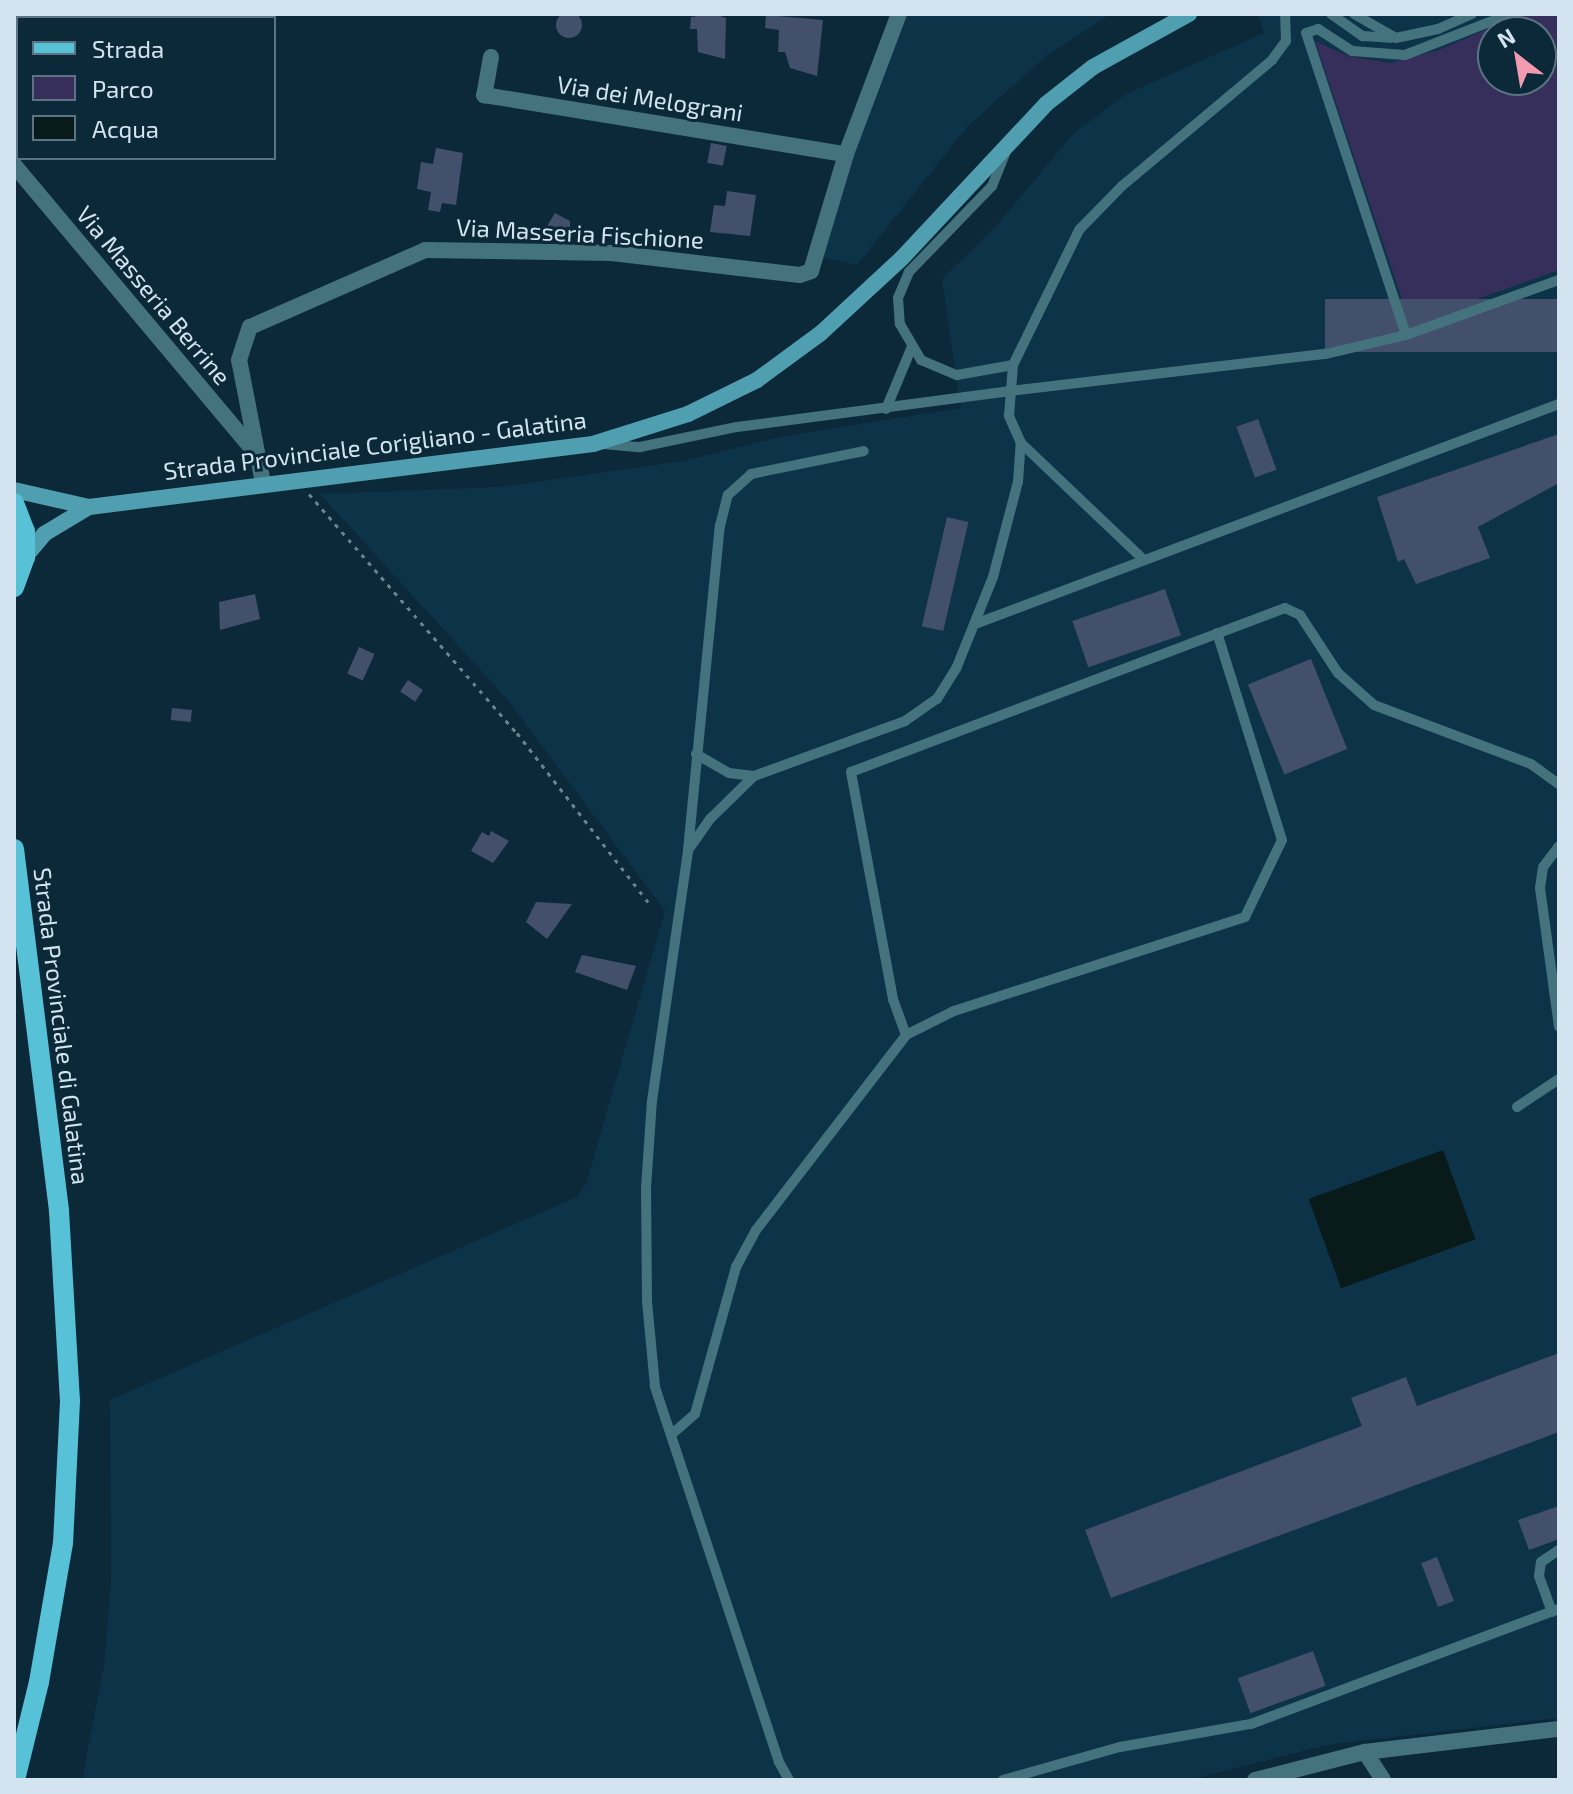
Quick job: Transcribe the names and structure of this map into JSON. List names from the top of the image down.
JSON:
{
  "streets": {
    "main road": ["Strada Provinciale Corigliano - Galatina", "Strada Provinciale di Galatina"],
    "street": ["Via dei Melograni", "Via Masseria Fischione", "Via Masseria Berrine"]
  },
  "crossings": [
    ["Via dei Melograni", "Via Masseria Fischione"],
    ["Via Masseria Fischione", "Via Masseria Berrine"],
    ["Via Masseria Fischione", "Strada Provinciale Corigliano - Galatina"]
  ],
  "legend": ["Strada", "Parco", "Acqua"],
  "north": "top left"
}
